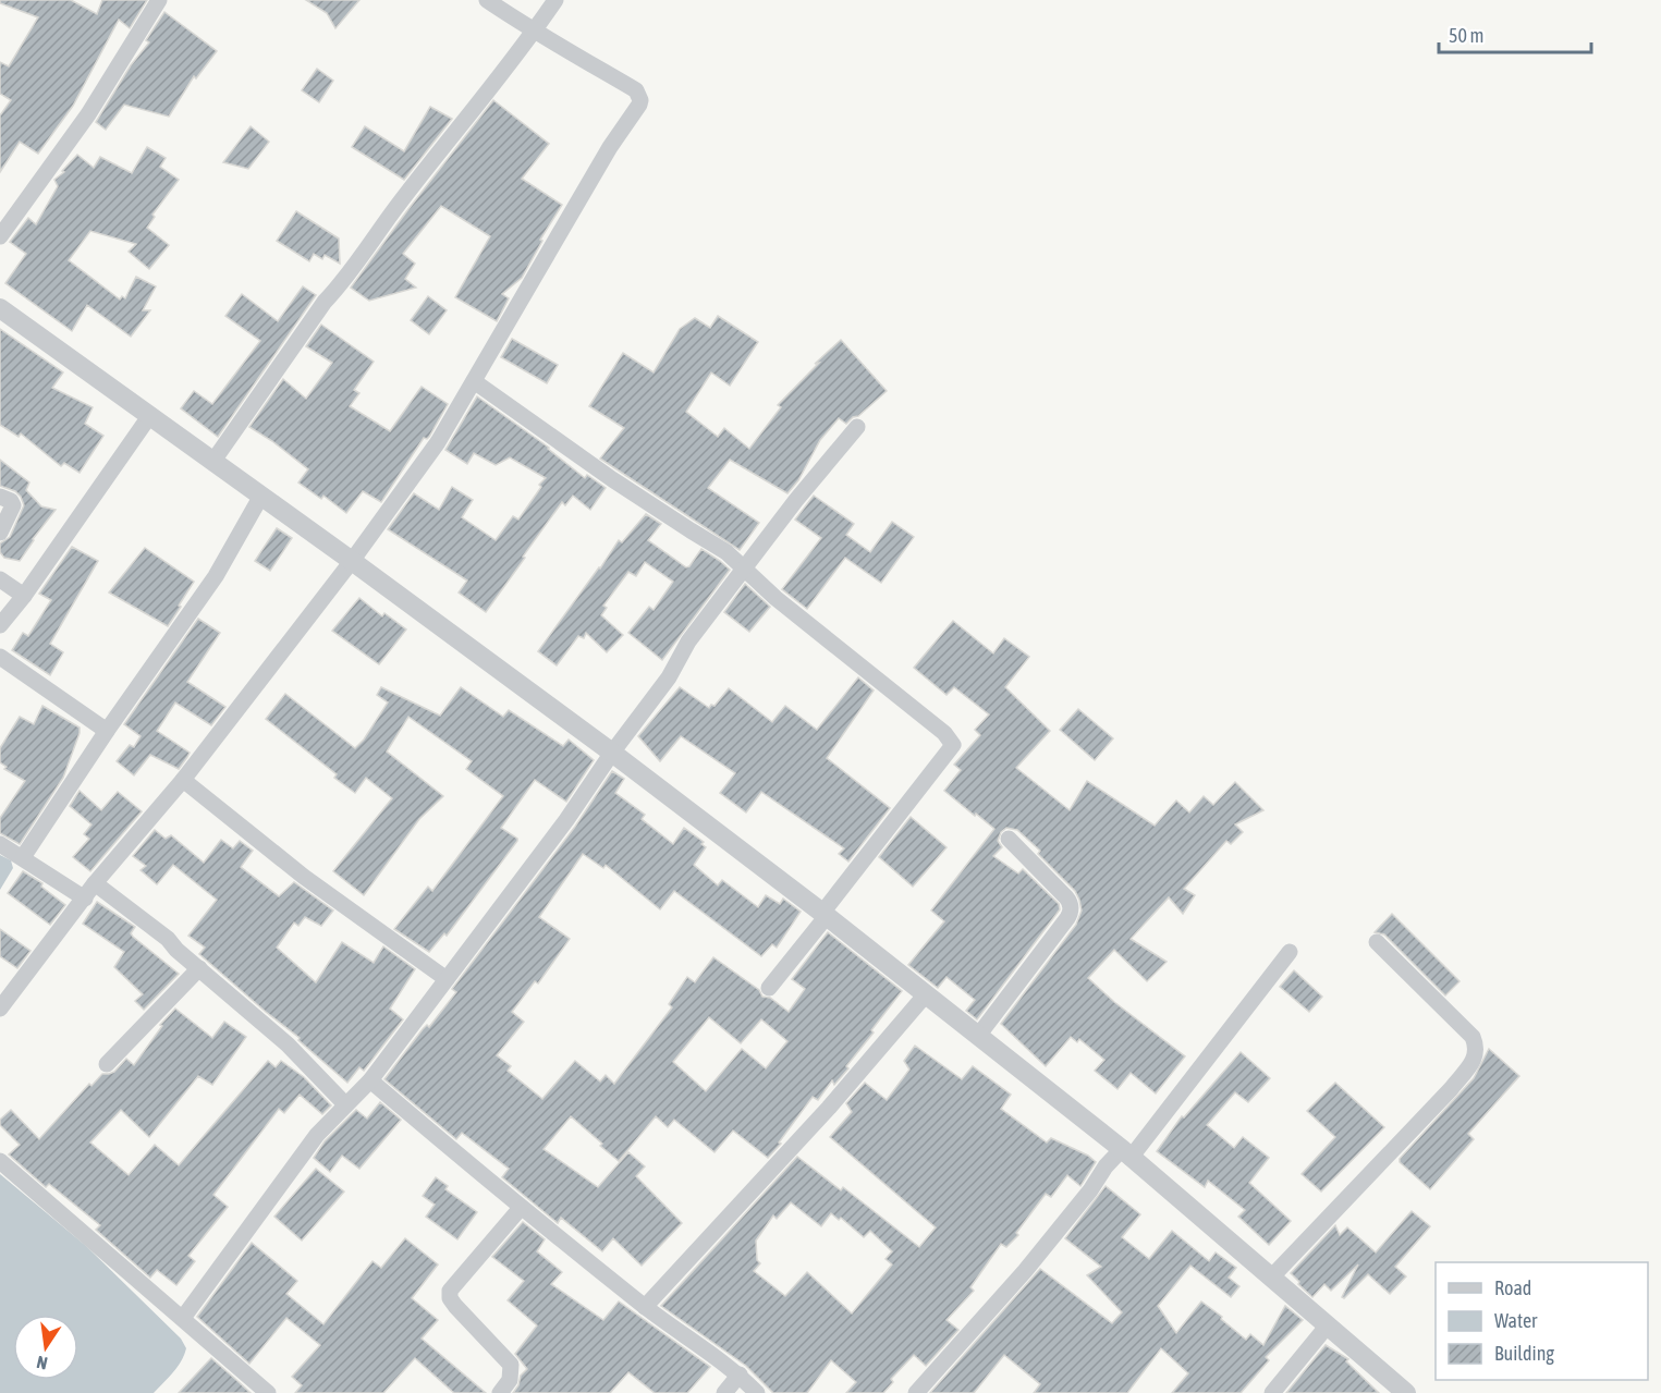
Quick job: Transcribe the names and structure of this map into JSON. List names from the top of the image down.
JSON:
{
  "legend": ["Road", "Water", "Building"],
  "scale_bar": "50 m",
  "north": "bottom"
}
